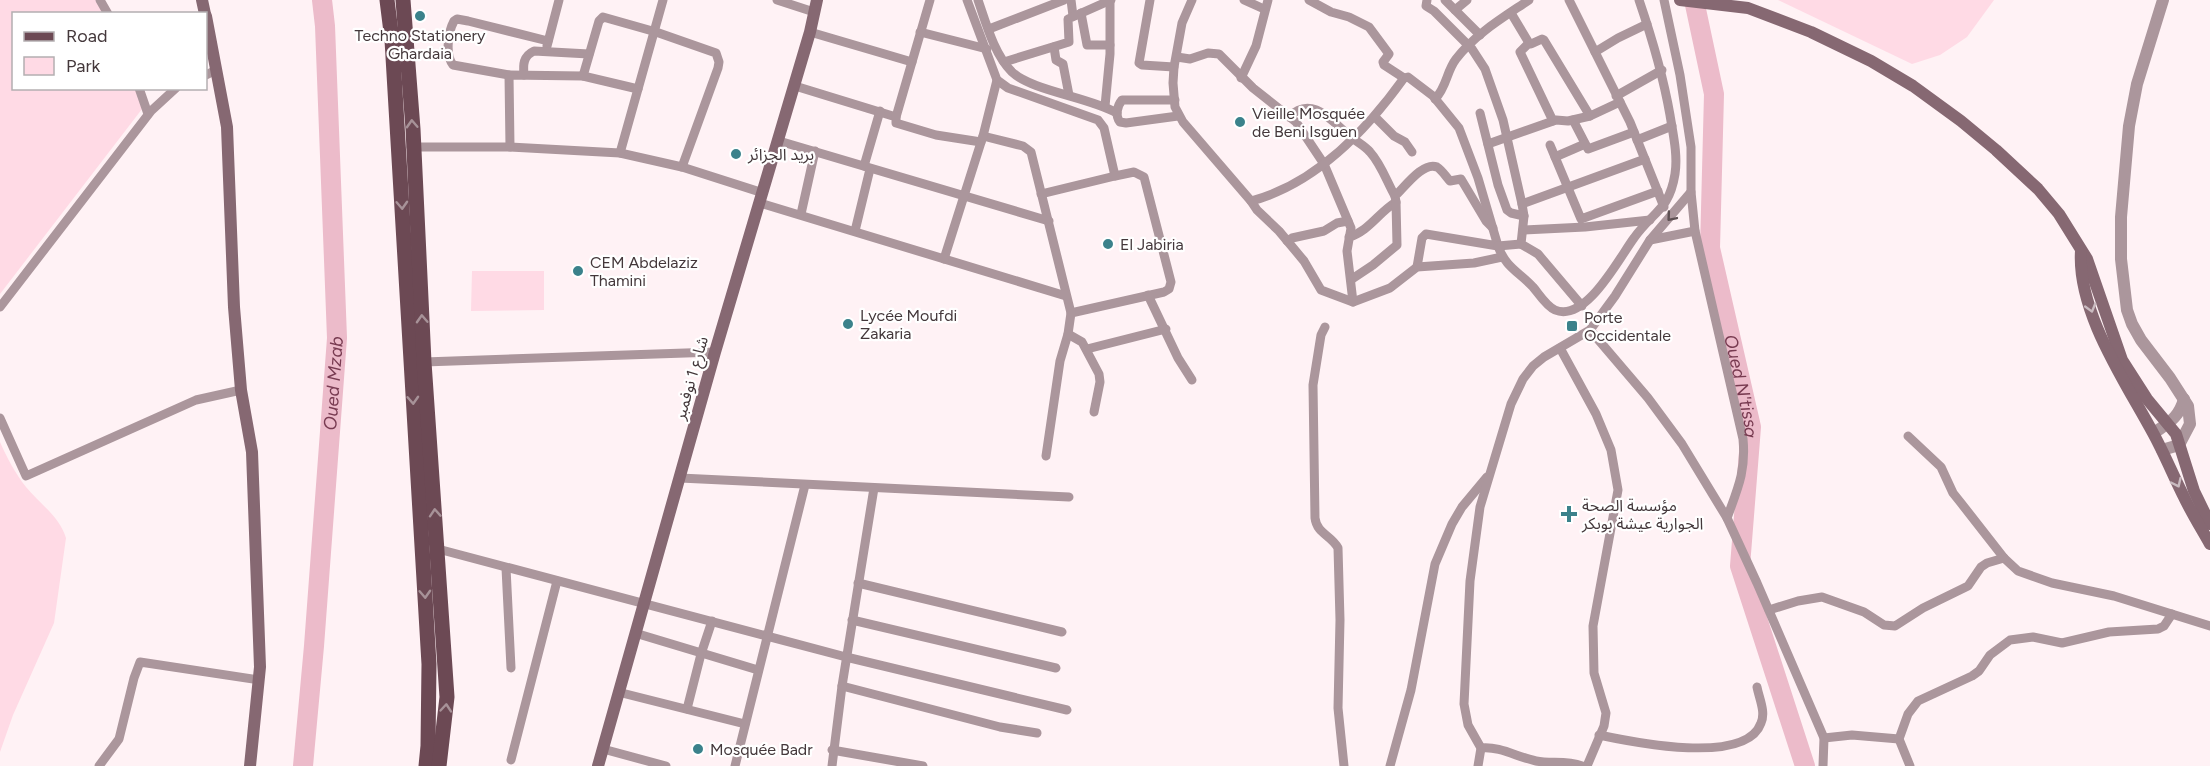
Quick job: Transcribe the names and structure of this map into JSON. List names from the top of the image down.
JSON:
{
  "streets": {
    "main road": ["شارع 1 نوفمبر"]
  },
  "water": ["Oued Mzab", "Oued N'tissa"],
  "places": {
    "other": [
      "Techno Stationery Ghardaia",
      "Vieille Mosquée de Beni Isguen",
      "بريد الجزائر",
      "El Jabiria",
      "CEM Abdelaziz Thamini",
      "Lycée Moufdi Zakaria",
      "Mosquée Badr"
    ],
    "transit": ["Porte Occidentale"],
    "health": ["مؤسسة الصحة الجوارية عيشة بوبكر"]
  },
  "legend": ["Road", "Park"]
}
